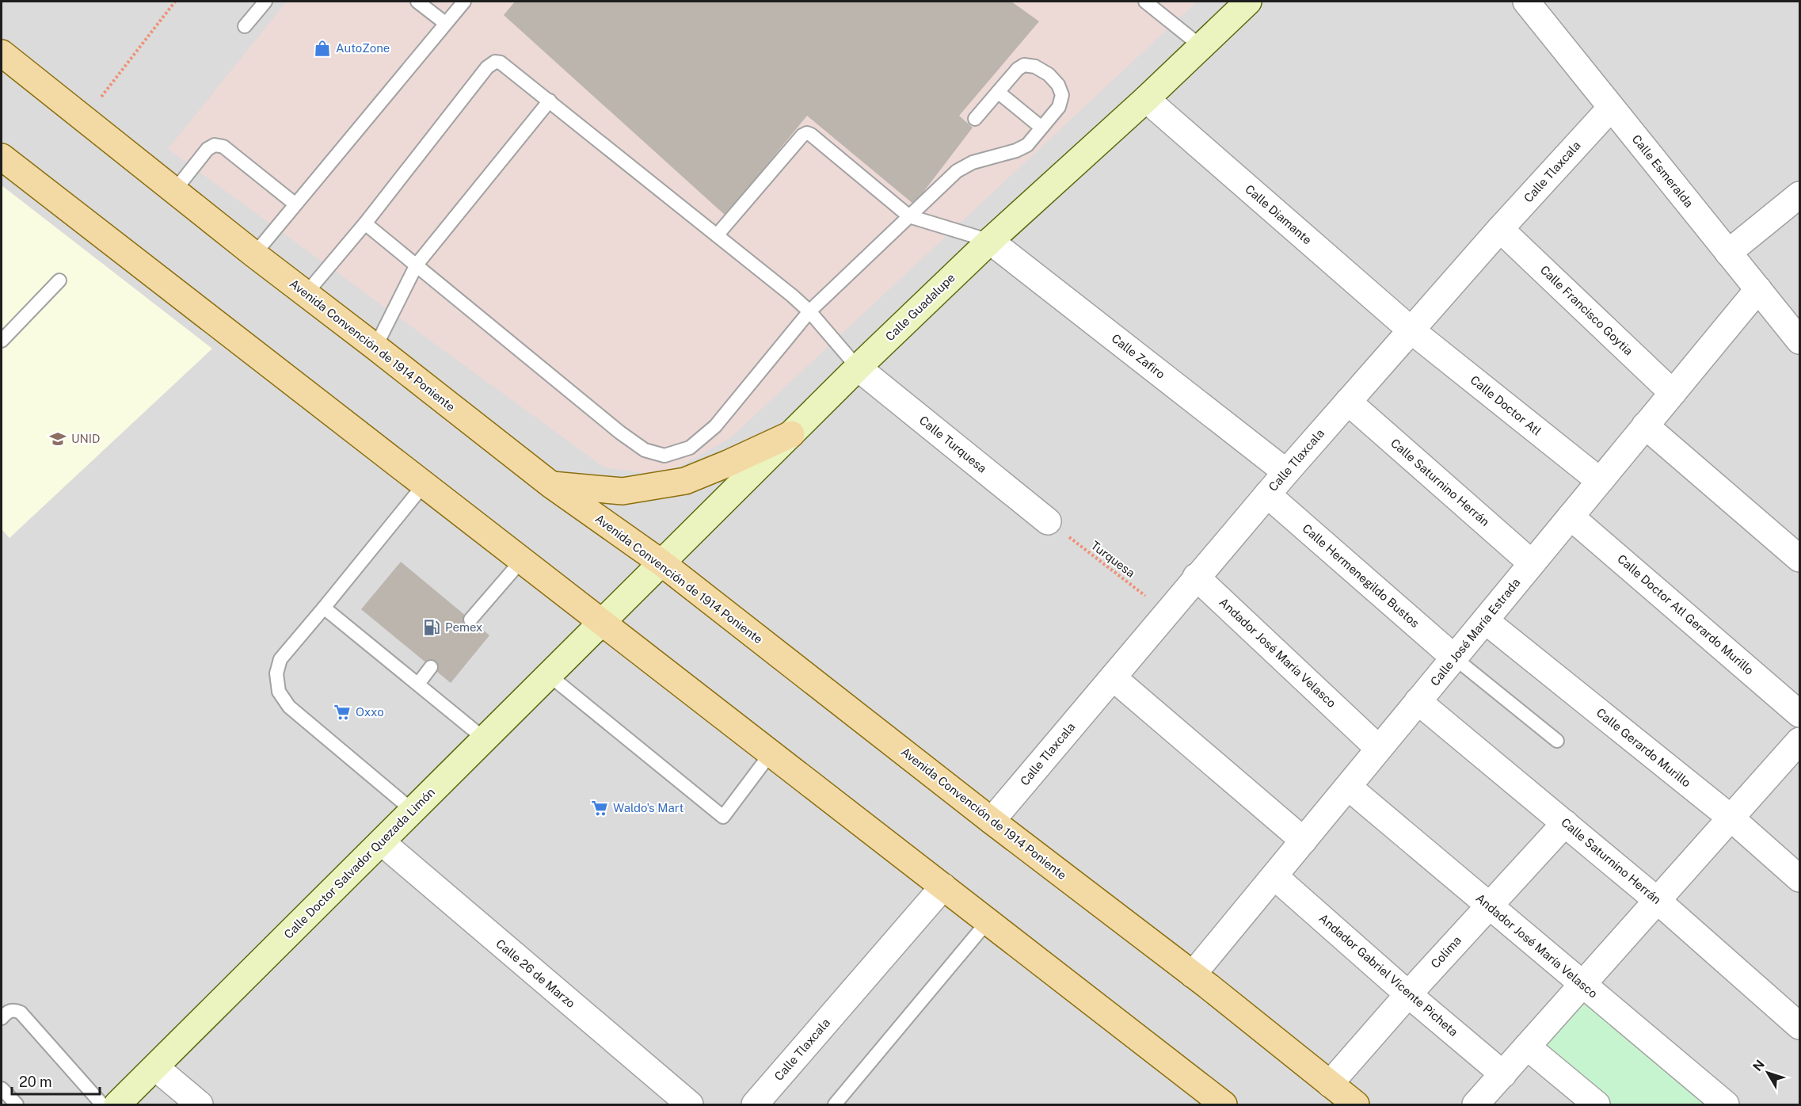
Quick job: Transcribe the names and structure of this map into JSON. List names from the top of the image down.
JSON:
{
  "streets": {
    "main road": ["Avenida Convención de 1914 Poniente"],
    "street": [
      "Calle Esmeralda",
      "Calle Tlaxcala",
      "Calle Diamante",
      "Calle Guadalupe",
      "Calle Francisco Goytia",
      "Calle Zafiro",
      "Calle Doctor Atl",
      "Calle Turquesa",
      "Calle Saturnino Herrán",
      "Calle Hermenegildo Bustos",
      "Calle Doctor Atl Gerardo Murillo",
      "Calle José María Estrada",
      "Andador José María Velasco",
      "Calle Gerardo Murillo",
      "Calle Doctor Salvador Quezada Limón",
      "Colima",
      "Calle 26 de Marzo",
      "Andador Gabriel Vicente Picheta"
    ],
    "path": ["Turquesa"]
  },
  "crossings": [
    ["Calle Esmeralda", "Calle Tlaxcala"],
    ["Calle Esmeralda", "Calle José María Estrada"],
    ["Calle Tlaxcala", "Calle Diamante"],
    ["Calle Tlaxcala", "Calle Francisco Goytia"],
    ["Calle Tlaxcala", "Avenida Convención de 1914 Poniente"],
    ["Calle Tlaxcala", "Calle Zafiro"],
    ["Calle Tlaxcala", "Calle Doctor Atl"],
    ["Calle Tlaxcala", "Calle Saturnino Herrán"],
    ["Calle Tlaxcala", "Turquesa"],
    ["Calle Tlaxcala", "Calle Hermenegildo Bustos"],
    ["Calle Tlaxcala", "Andador José María Velasco"],
    ["Calle Diamante", "Calle Guadalupe"],
    ["Calle Diamante", "Calle Doctor Atl"],
    ["Calle Guadalupe", "Avenida Convención de 1914 Poniente"],
    ["Calle Guadalupe", "Calle Zafiro"],
    ["Calle Guadalupe", "Calle Turquesa"],
    ["Calle Guadalupe", "Calle Doctor Salvador Quezada Limón"],
    ["Calle Francisco Goytia", "Calle José María Estrada"],
    ["Avenida Convención de 1914 Poniente", "Calle José María Estrada"],
    ["Avenida Convención de 1914 Poniente", "Colima"],
    ["Calle Doctor Atl", "Calle José María Estrada"],
    ["Calle Turquesa", "Turquesa"],
    ["Calle Saturnino Herrán", "Calle José María Estrada"],
    ["Calle Saturnino Herrán", "Colima"],
    ["Calle Hermenegildo Bustos", "Calle José María Estrada"],
    ["Calle Doctor Atl Gerardo Murillo", "Calle José María Estrada"],
    ["Calle José María Estrada", "Andador José María Velasco"],
    ["Calle José María Estrada", "Calle Gerardo Murillo"],
    ["Calle José María Estrada", "Andador Gabriel Vicente Picheta"],
    ["Andador José María Velasco", "Colima"],
    ["Calle Doctor Salvador Quezada Limón", "Calle 26 de Marzo"],
    ["Colima", "Andador Gabriel Vicente Picheta"]
  ],
  "places": {
    "shop": ["AutoZone"],
    "school or university": ["UNID"],
    "fuel station": ["Pemex"],
    "supermarket": ["Oxxo", "Waldo's Mart"]
  },
  "scale_bar": "20 m",
  "north": "top left"
}
